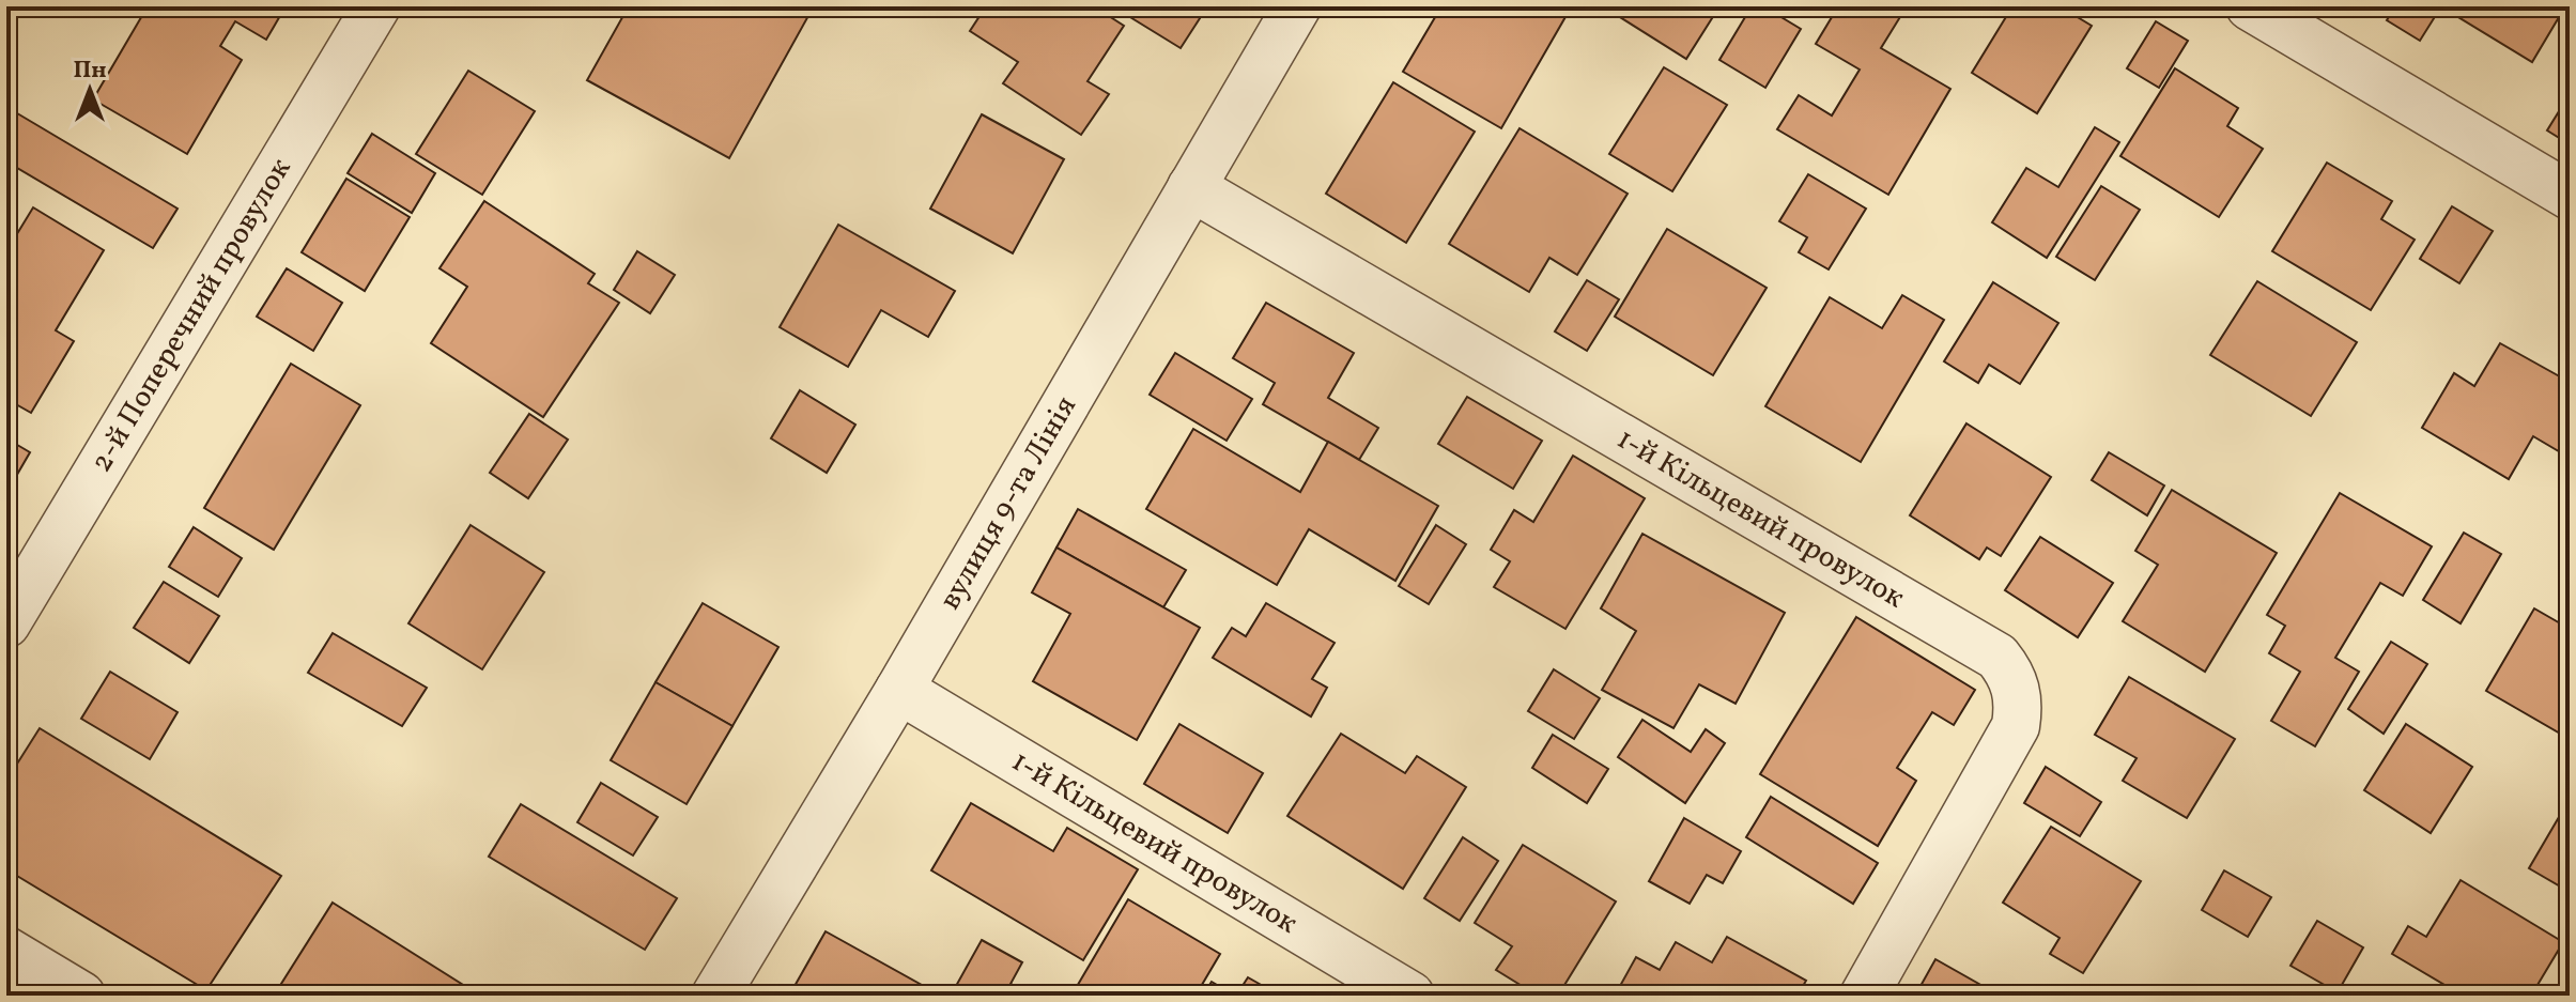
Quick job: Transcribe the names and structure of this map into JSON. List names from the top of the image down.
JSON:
{
  "streets": {
    "street": ["2-й Поперечний провулок", "вулиця 9-та Лінія", "1-й Кільцевий провулок"]
  },
  "crossings": [
    ["вулиця 9-та Лінія", "1-й Кільцевий провулок"]
  ],
  "north": "top"
}
